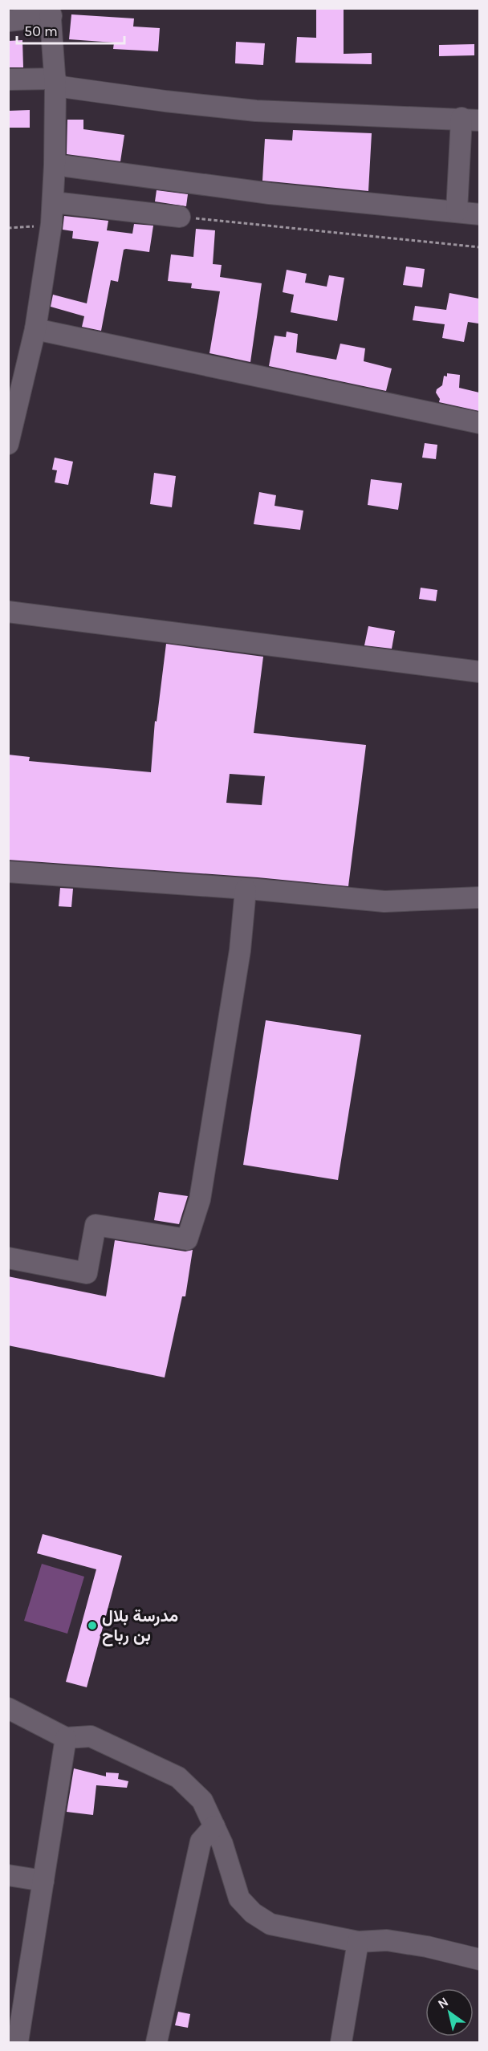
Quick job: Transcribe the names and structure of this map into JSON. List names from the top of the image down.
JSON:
{
  "places": ["مدرسة بلال بن رباح"],
  "scale_bar": "50 m",
  "north": "top left"
}
